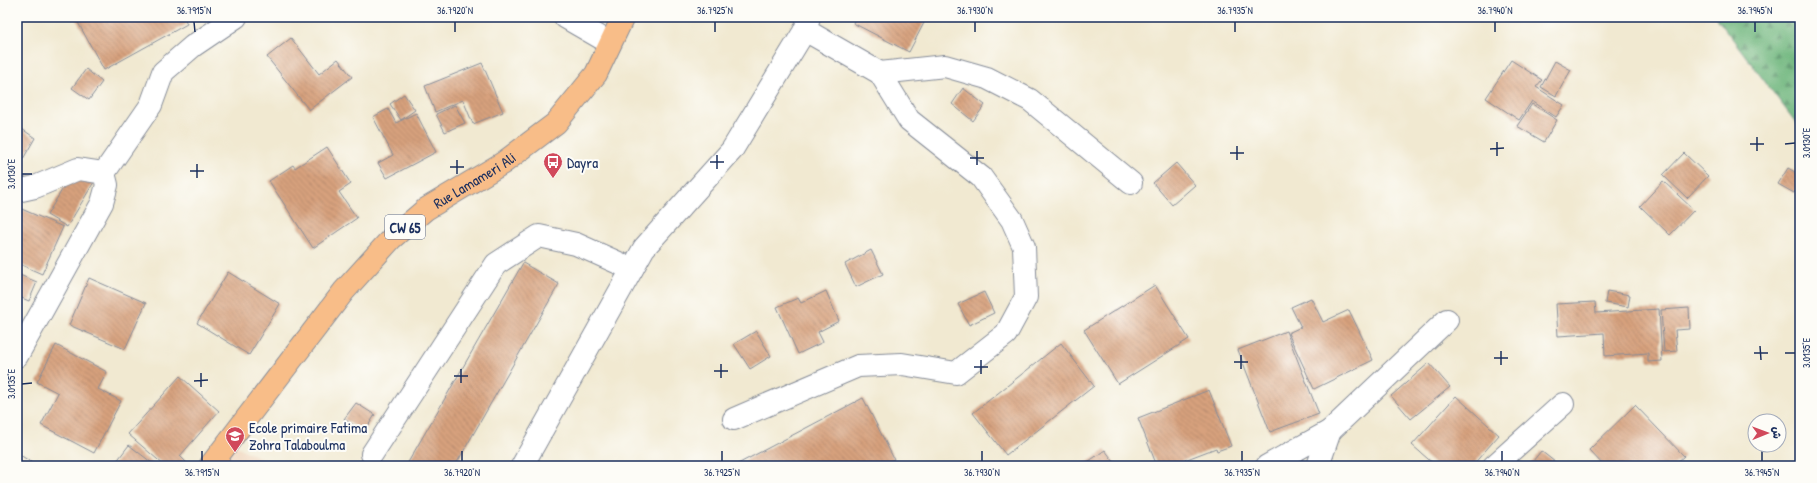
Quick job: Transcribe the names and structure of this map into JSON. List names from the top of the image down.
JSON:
{
  "streets": {
    "main road": ["Rue Lamameri Ali", "CW 65"]
  },
  "places": {
    "bus stop": ["Dayra"],
    "school or university": ["Ecole primaire Fatima Zohra Talaboulma"]
  },
  "north": "right",
  "coordinates": [
    "36.7915°N",
    "36.7920°N",
    "36.7925°N",
    "36.7930°N",
    "36.7935°N",
    "36.7940°N",
    "36.7945°N",
    "3.0130°E",
    "3.0135°E"
  ]
}
